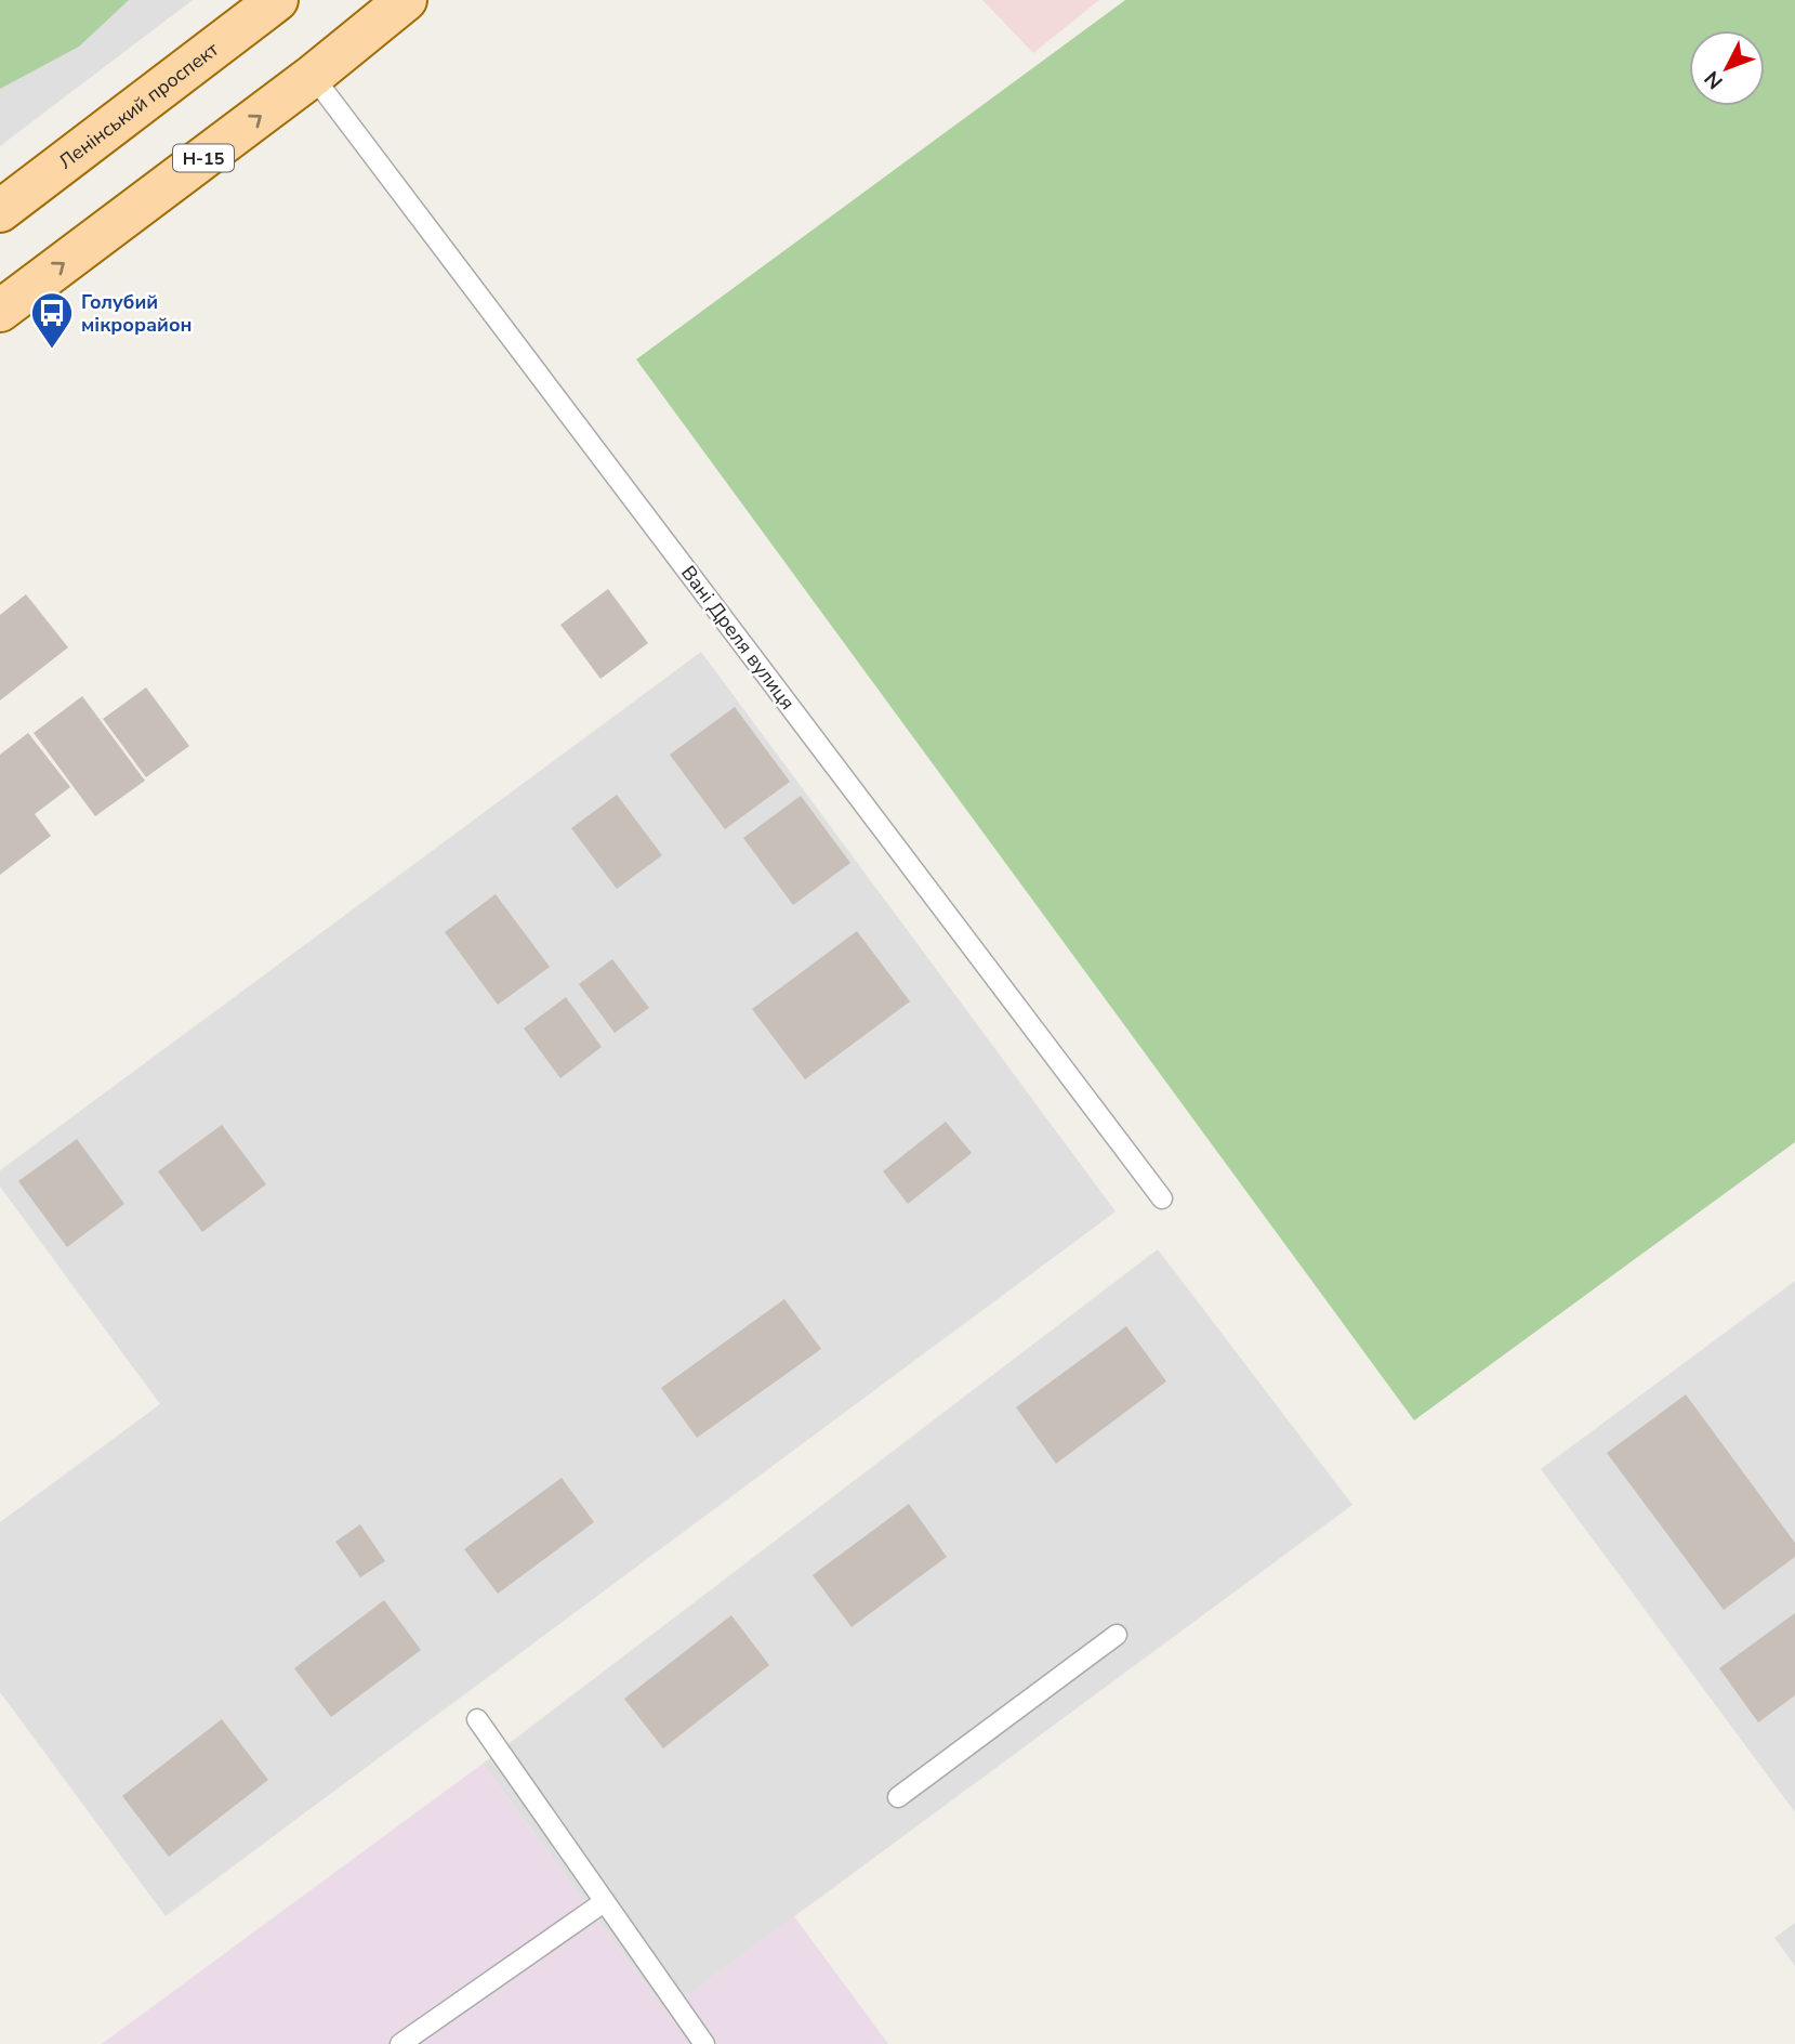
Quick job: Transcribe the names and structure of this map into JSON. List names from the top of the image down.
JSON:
{
  "streets": {
    "main road": ["Ленінський проспект", "Н-15"],
    "lane": ["Вані Дреля вулиця"]
  },
  "crossings": [
    ["Н-15", "Вані Дреля вулиця"]
  ],
  "places": {
    "bus stop": ["Голубий мікрорайон"]
  },
  "north": "bottom left"
}
